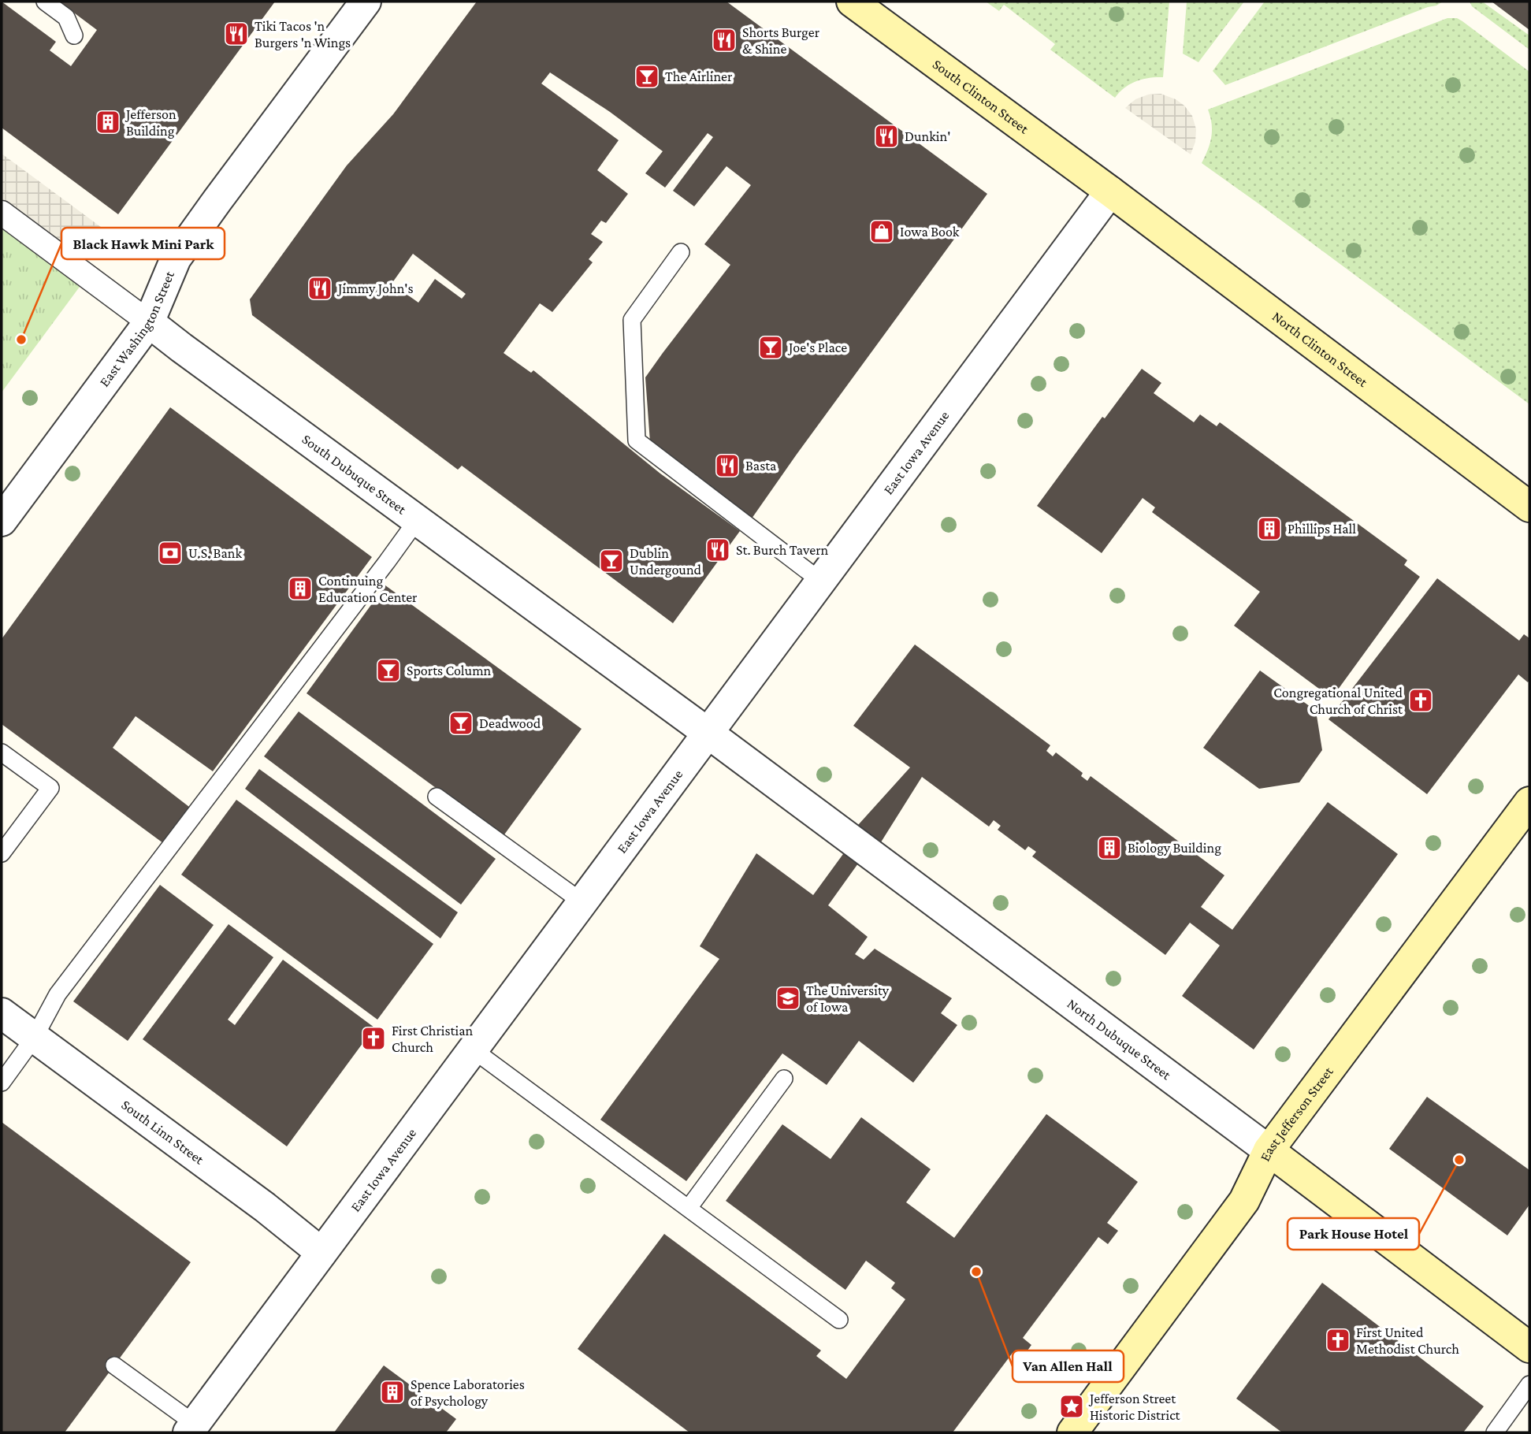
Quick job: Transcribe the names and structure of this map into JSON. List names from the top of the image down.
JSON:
{
  "streets": {
    "main road": [
      "South Clinton Street",
      "North Clinton Street",
      "North Dubuque Street",
      "East Jefferson Street"
    ],
    "street": [
      "East Washington Street",
      "East Iowa Avenue",
      "South Dubuque Street",
      "South Linn Street"
    ]
  },
  "crossings": [
    ["South Clinton Street", "North Clinton Street"],
    ["South Clinton Street", "East Iowa Avenue"],
    ["East Washington Street", "South Dubuque Street"],
    ["North Clinton Street", "East Iowa Avenue"],
    ["East Iowa Avenue", "South Dubuque Street"],
    ["East Iowa Avenue", "North Dubuque Street"],
    ["East Iowa Avenue", "South Linn Street"],
    ["South Dubuque Street", "North Dubuque Street"],
    ["North Dubuque Street", "East Jefferson Street"]
  ],
  "places": {
    "restaurant": [
      "Tiki Tacos 'n Burgers 'n Wings",
      "Shorts Burger & Shine",
      "Dunkin'",
      "Jimmy John's",
      "Basta",
      "St. Burch Tavern"
    ],
    "bar": [
      "The Airliner",
      "Joe's Place",
      "Dublin Undergound",
      "Sports Column",
      "Deadwood"
    ],
    "building": [
      "Jefferson Building",
      "Phillips Hall",
      "Continuing Education Center",
      "Biology Building",
      "Spence Laboratories of Psychology"
    ],
    "shop": ["Iowa Book"],
    "other": ["Black Hawk Mini Park", "Park House Hotel", "Van Allen Hall"],
    "bank": ["U.S. Bank"],
    "church": ["Congregational United Church of Christ", "First Christian Church", "First United Methodist Church"],
    "school or university": ["The University of Iowa"],
    "place": ["Jefferson Street Historic District"]
  }
}
